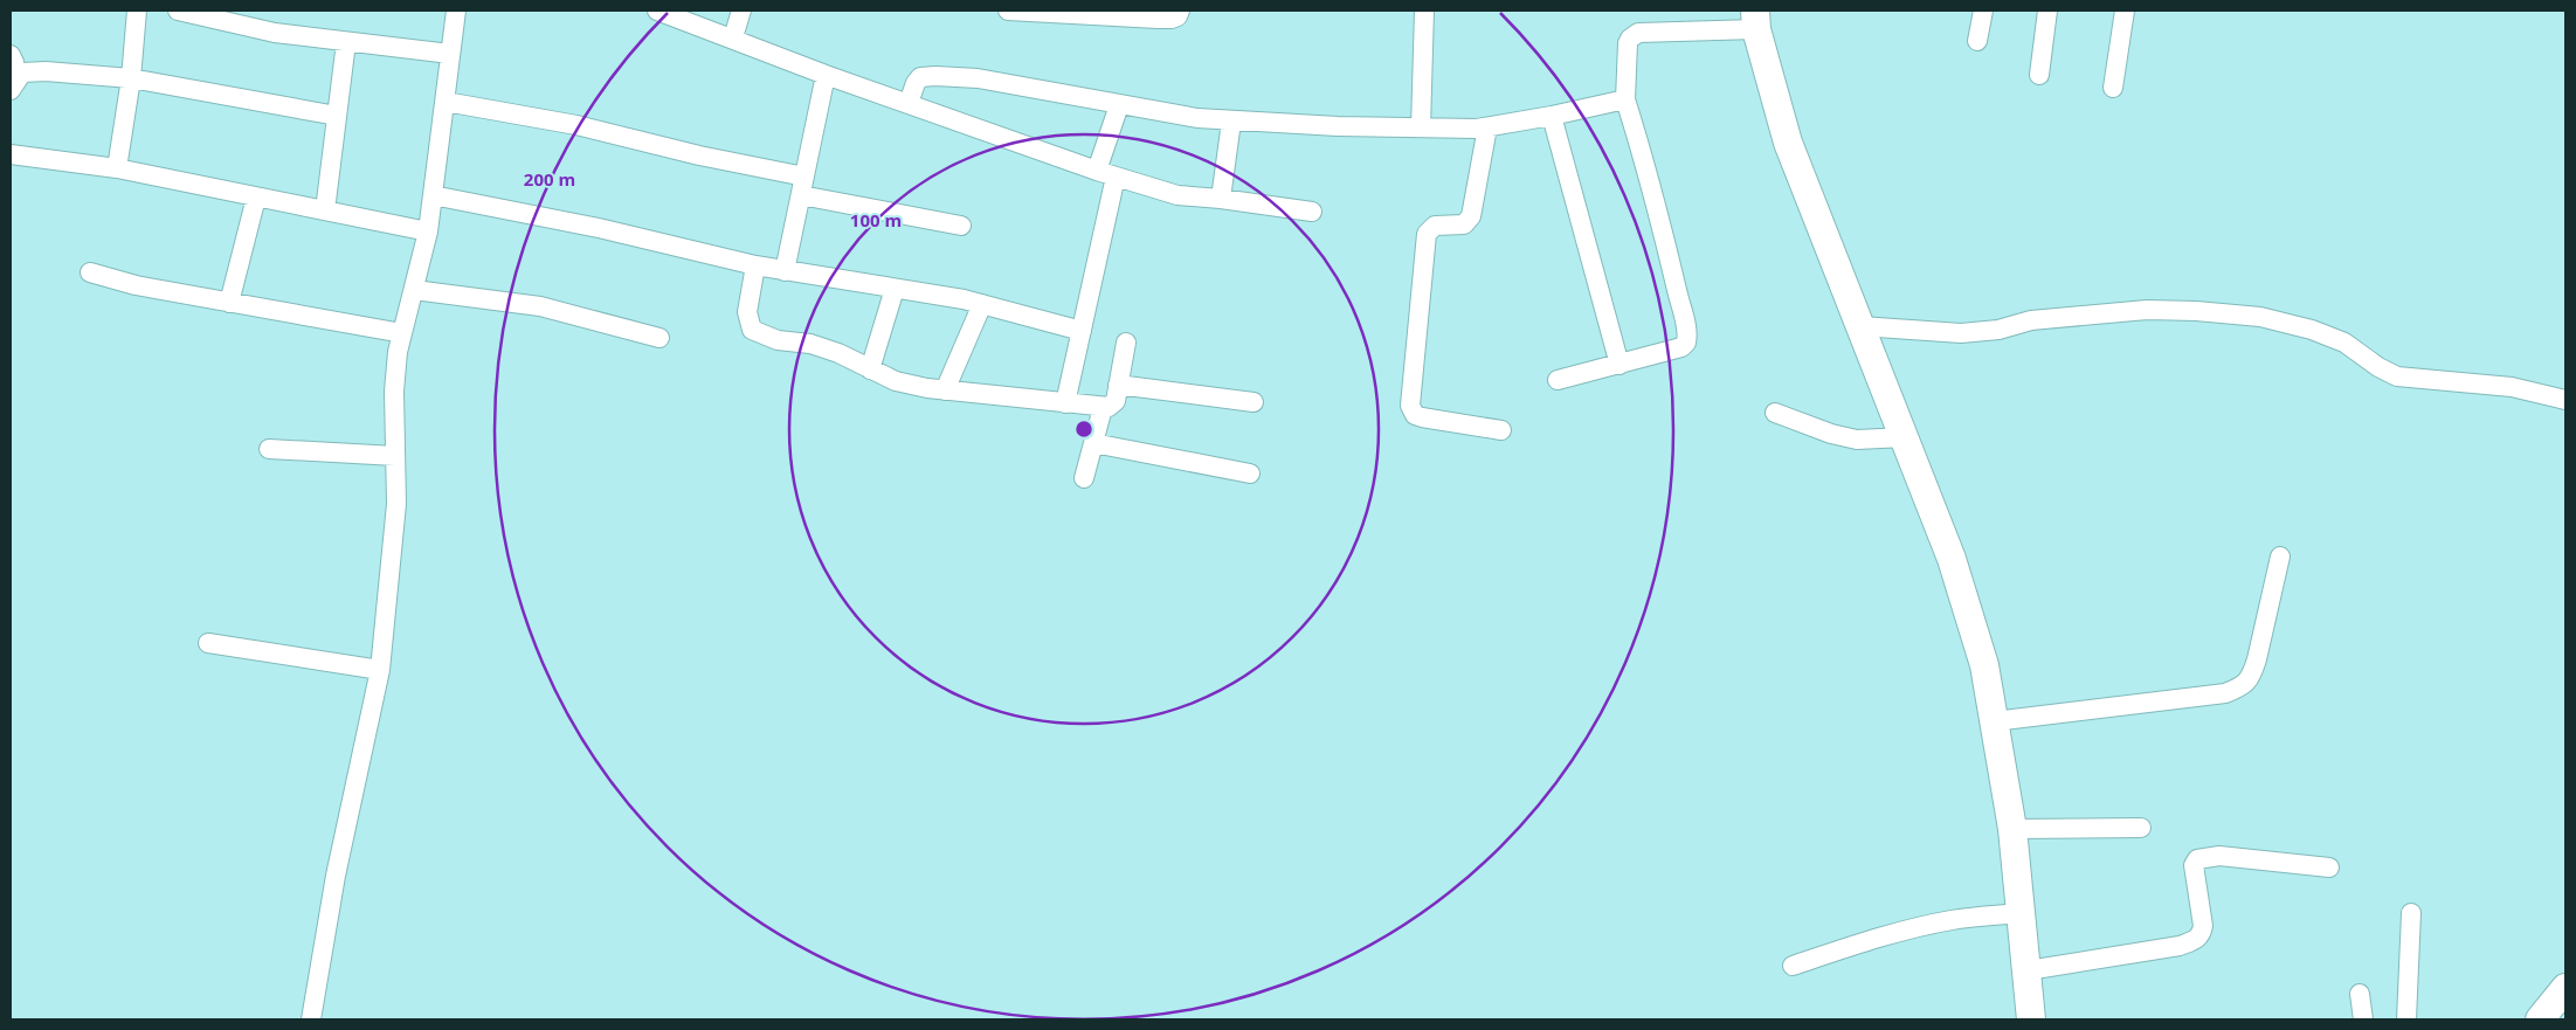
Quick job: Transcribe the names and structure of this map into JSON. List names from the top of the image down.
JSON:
{
  "rings": ["200 m", "100 m"]
}
